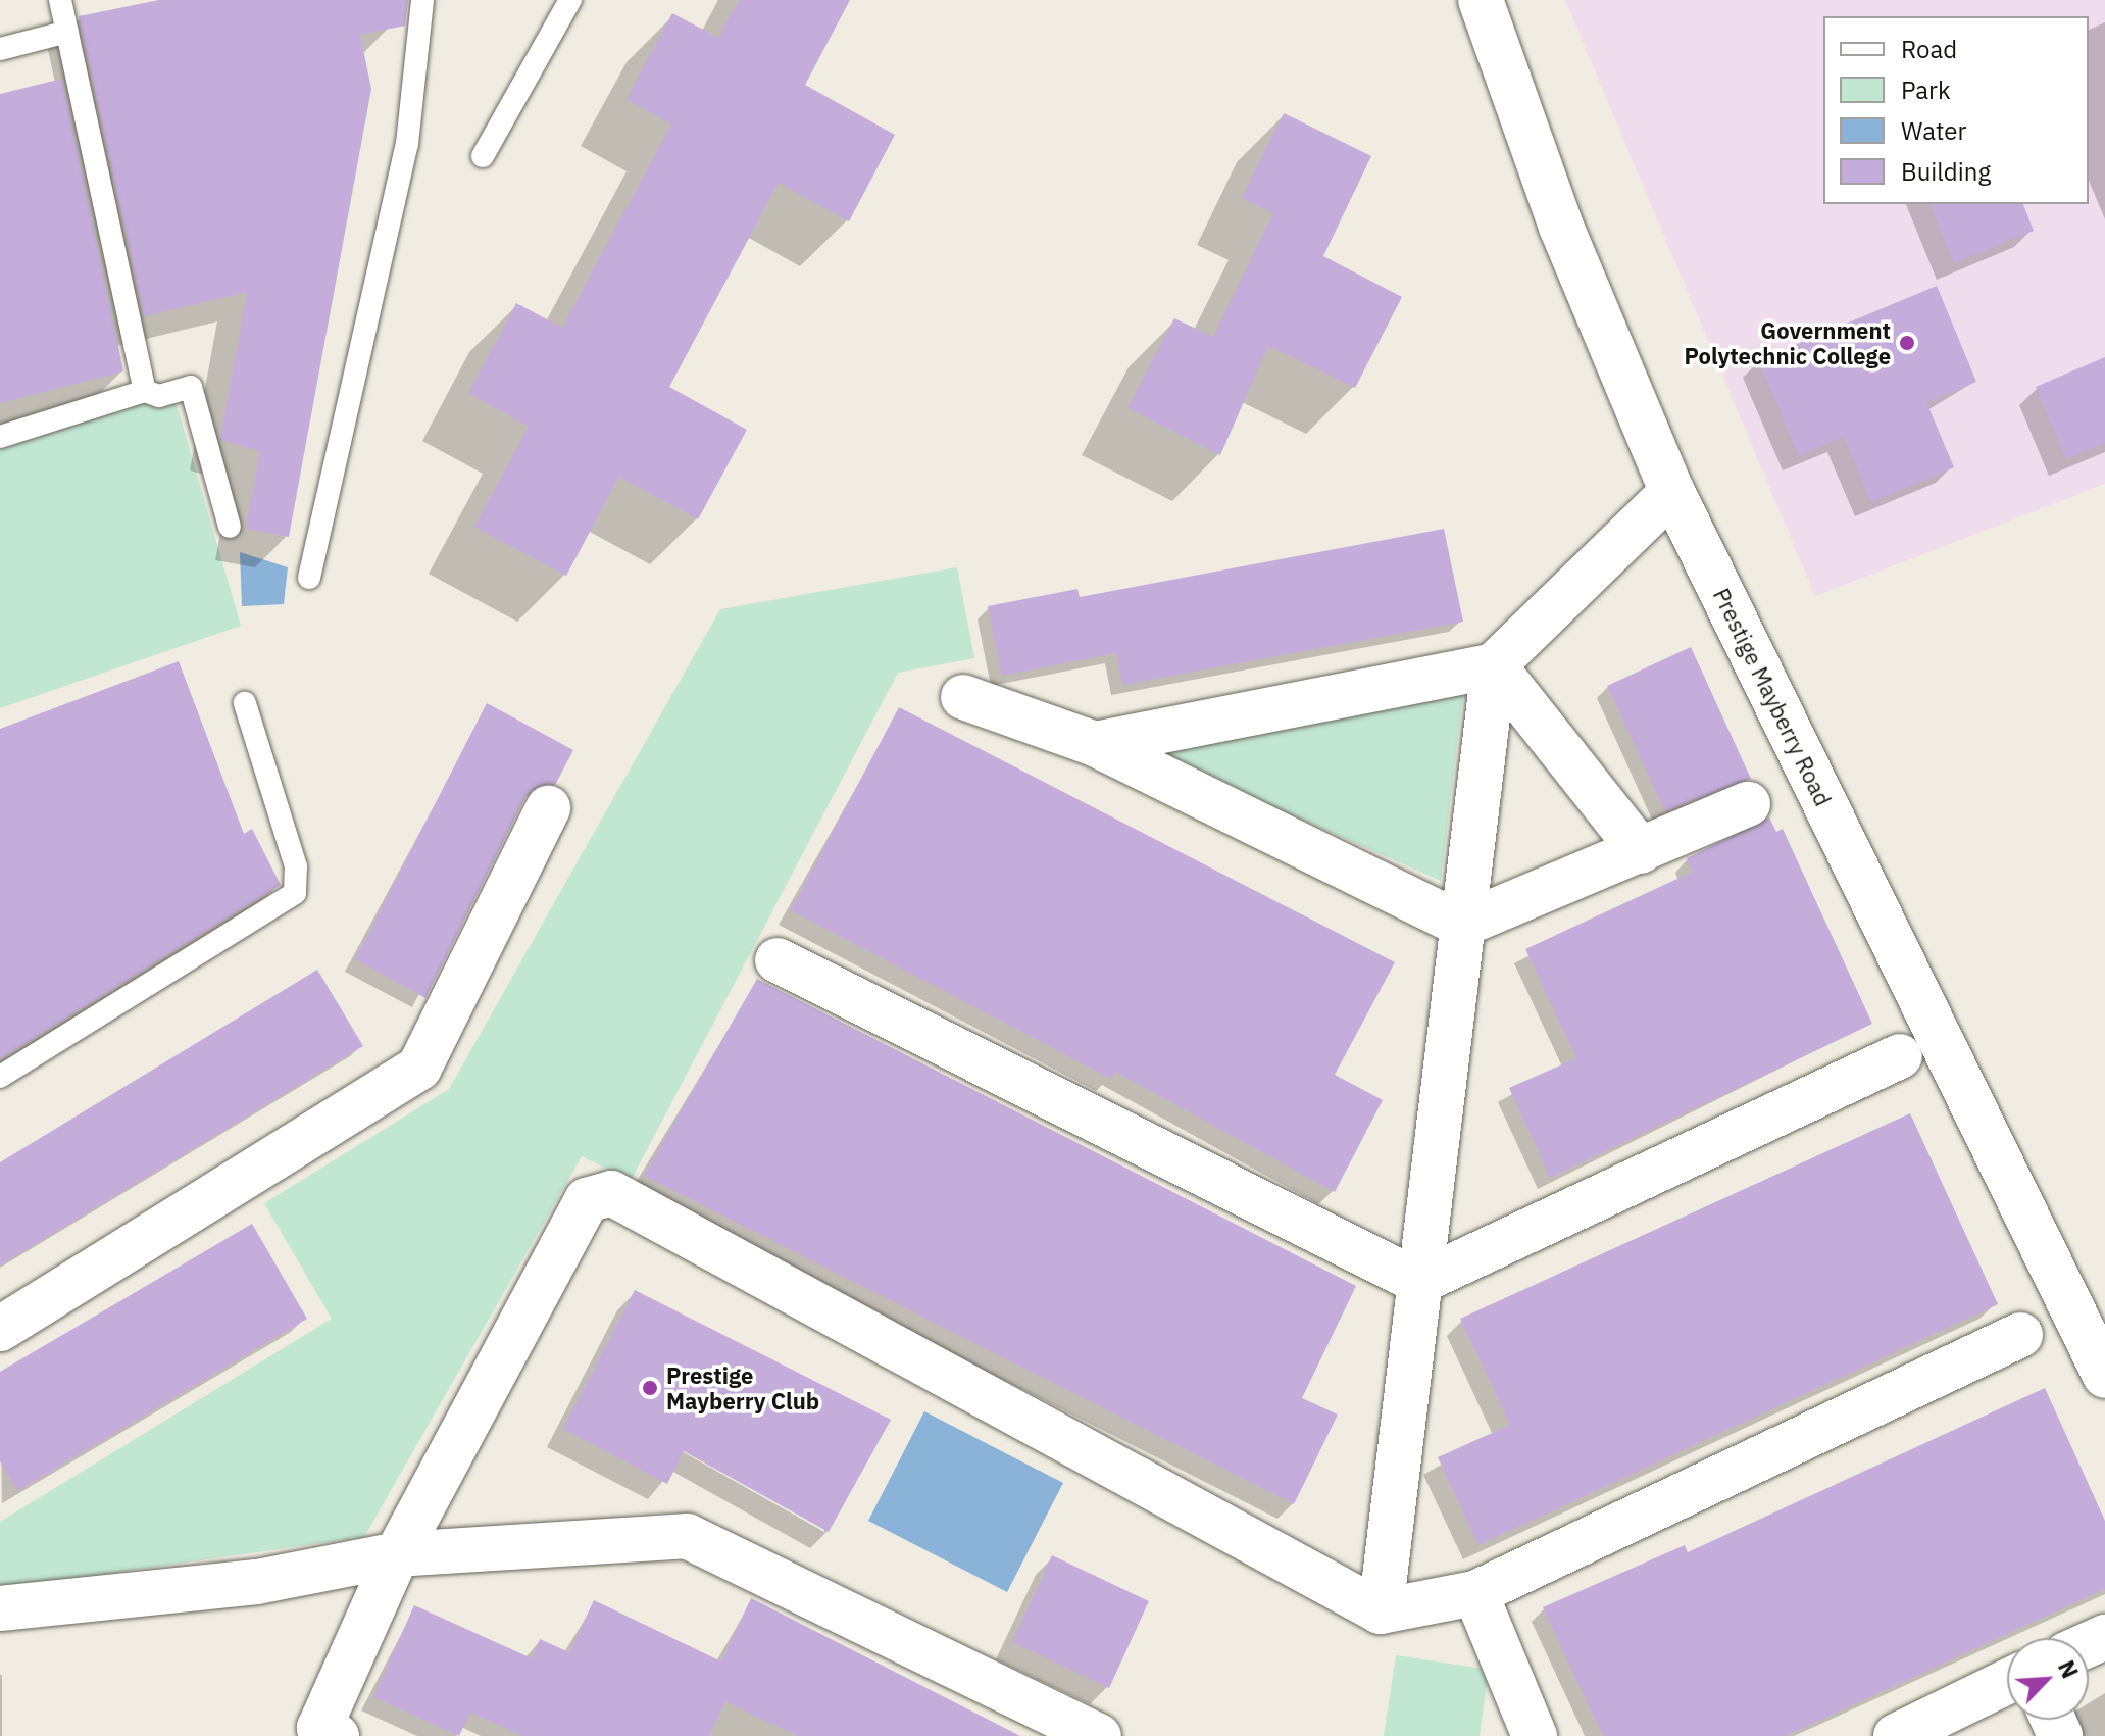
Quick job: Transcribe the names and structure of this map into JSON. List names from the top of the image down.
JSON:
{
  "streets": {
    "street": ["Prestige Mayberry Road"]
  },
  "places": ["Government Polytechnic College", "Prestige Mayberry Club"],
  "legend": [
    "Road",
    "Park",
    "Water",
    "Building"
  ],
  "north": "top right"
}
